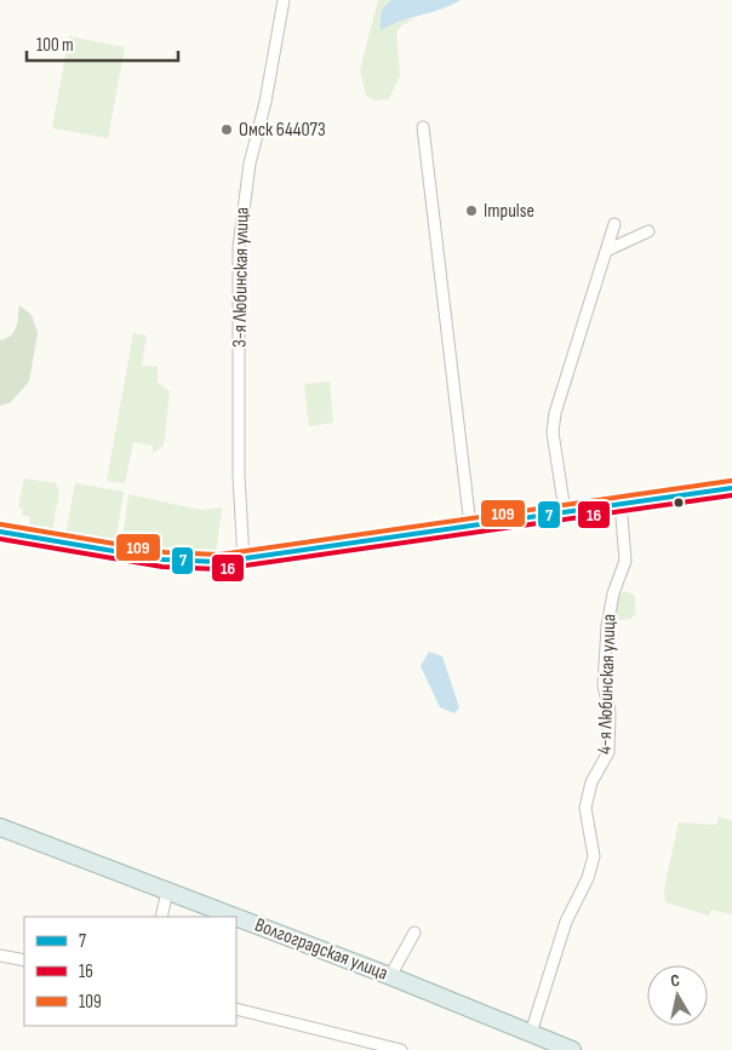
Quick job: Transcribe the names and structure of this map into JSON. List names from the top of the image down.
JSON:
{
  "streets": {
    "main road": ["Волгоградская улица"],
    "street": ["3-я Любинская улица", "4-я Любинская улица"]
  },
  "crossings": [
    ["4-я Любинская улица", "Волгоградская улица"]
  ],
  "places": ["Омск 644073", "Impulse"],
  "lines": ["transit line 109", "transit line 7", "transit line 16"],
  "legend": ["7", "16", "109"],
  "scale_bar": "100 m",
  "north": "top"
}
